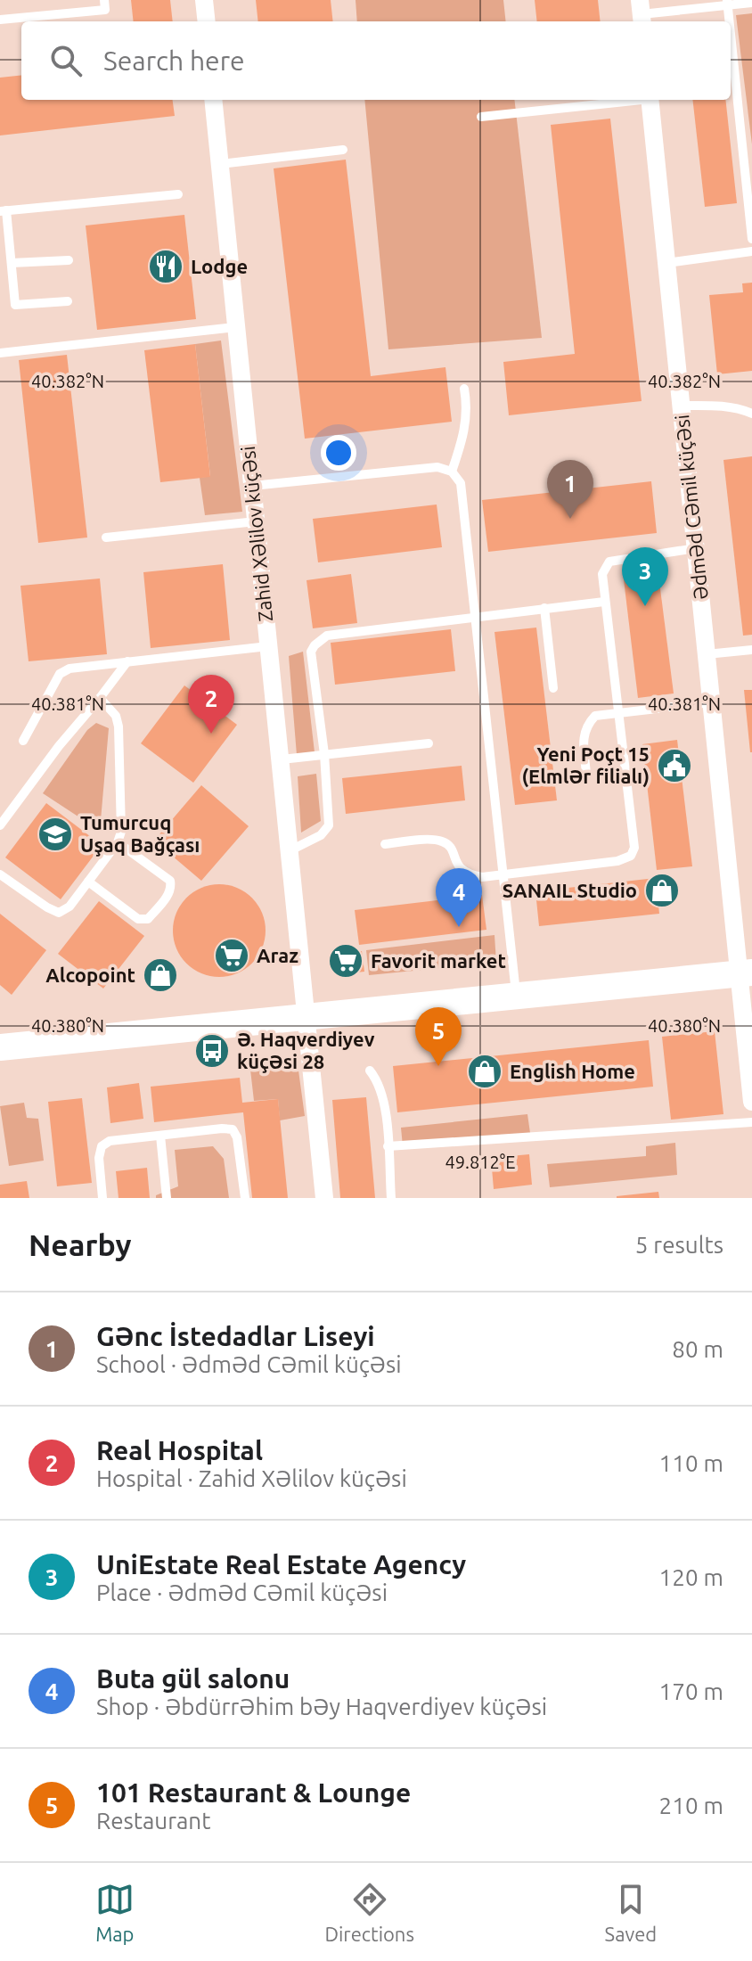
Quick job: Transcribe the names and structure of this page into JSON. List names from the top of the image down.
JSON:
{
  "streets": {
    "street": ["Ədməd Cəmil küçəsi", "Zahid Xəlilov küçəsi"]
  },
  "places": {
    "restaurant": ["Lodge"],
    "public building": ["Yeni Poçt 15 (Elmlər filialı)"],
    "school or university": ["Tumurcuq Uşaq Bağçası"],
    "shop": ["SANAIL Studio", "Alcopoint", "English Home"],
    "supermarket": ["Araz", "Favorit market"],
    "bus stop": ["Ə. Haqverdiyev küçəsi 28"]
  },
  "page": {
    "search": "Search here",
    "pins": [
      "1",
      "3",
      "2",
      "4",
      "5"
    ],
    "heading": ["Nearby", "5 results"],
    "list": [
      {
        "mark": "1",
        "name": "Gənc İstedadlar Liseyi",
        "note": "School · Ədməd Cəmil küçəsi",
        "value": "80 m"
      },
      {
        "mark": "2",
        "name": "Real Hospital",
        "note": "Hospital · Zahid Xəlilov küçəsi",
        "value": "110 m"
      },
      {
        "mark": "3",
        "name": "UniEstate Real Estate Agency",
        "note": "Place · Ədməd Cəmil küçəsi",
        "value": "120 m"
      },
      {
        "mark": "4",
        "name": "Buta gül salonu",
        "note": "Shop · Əbdürrəhim bəy Haqverdiyev küçəsi",
        "value": "170 m"
      },
      {
        "mark": "5",
        "name": "101 Restaurant & Lounge",
        "note": "Restaurant",
        "value": "210 m"
      }
    ],
    "nav": ["Map", "Directions", "Saved"]
  },
  "coordinates": [
    "40.382°N",
    "40.381°N",
    "40.380°N",
    "49.812°E"
  ]
}
